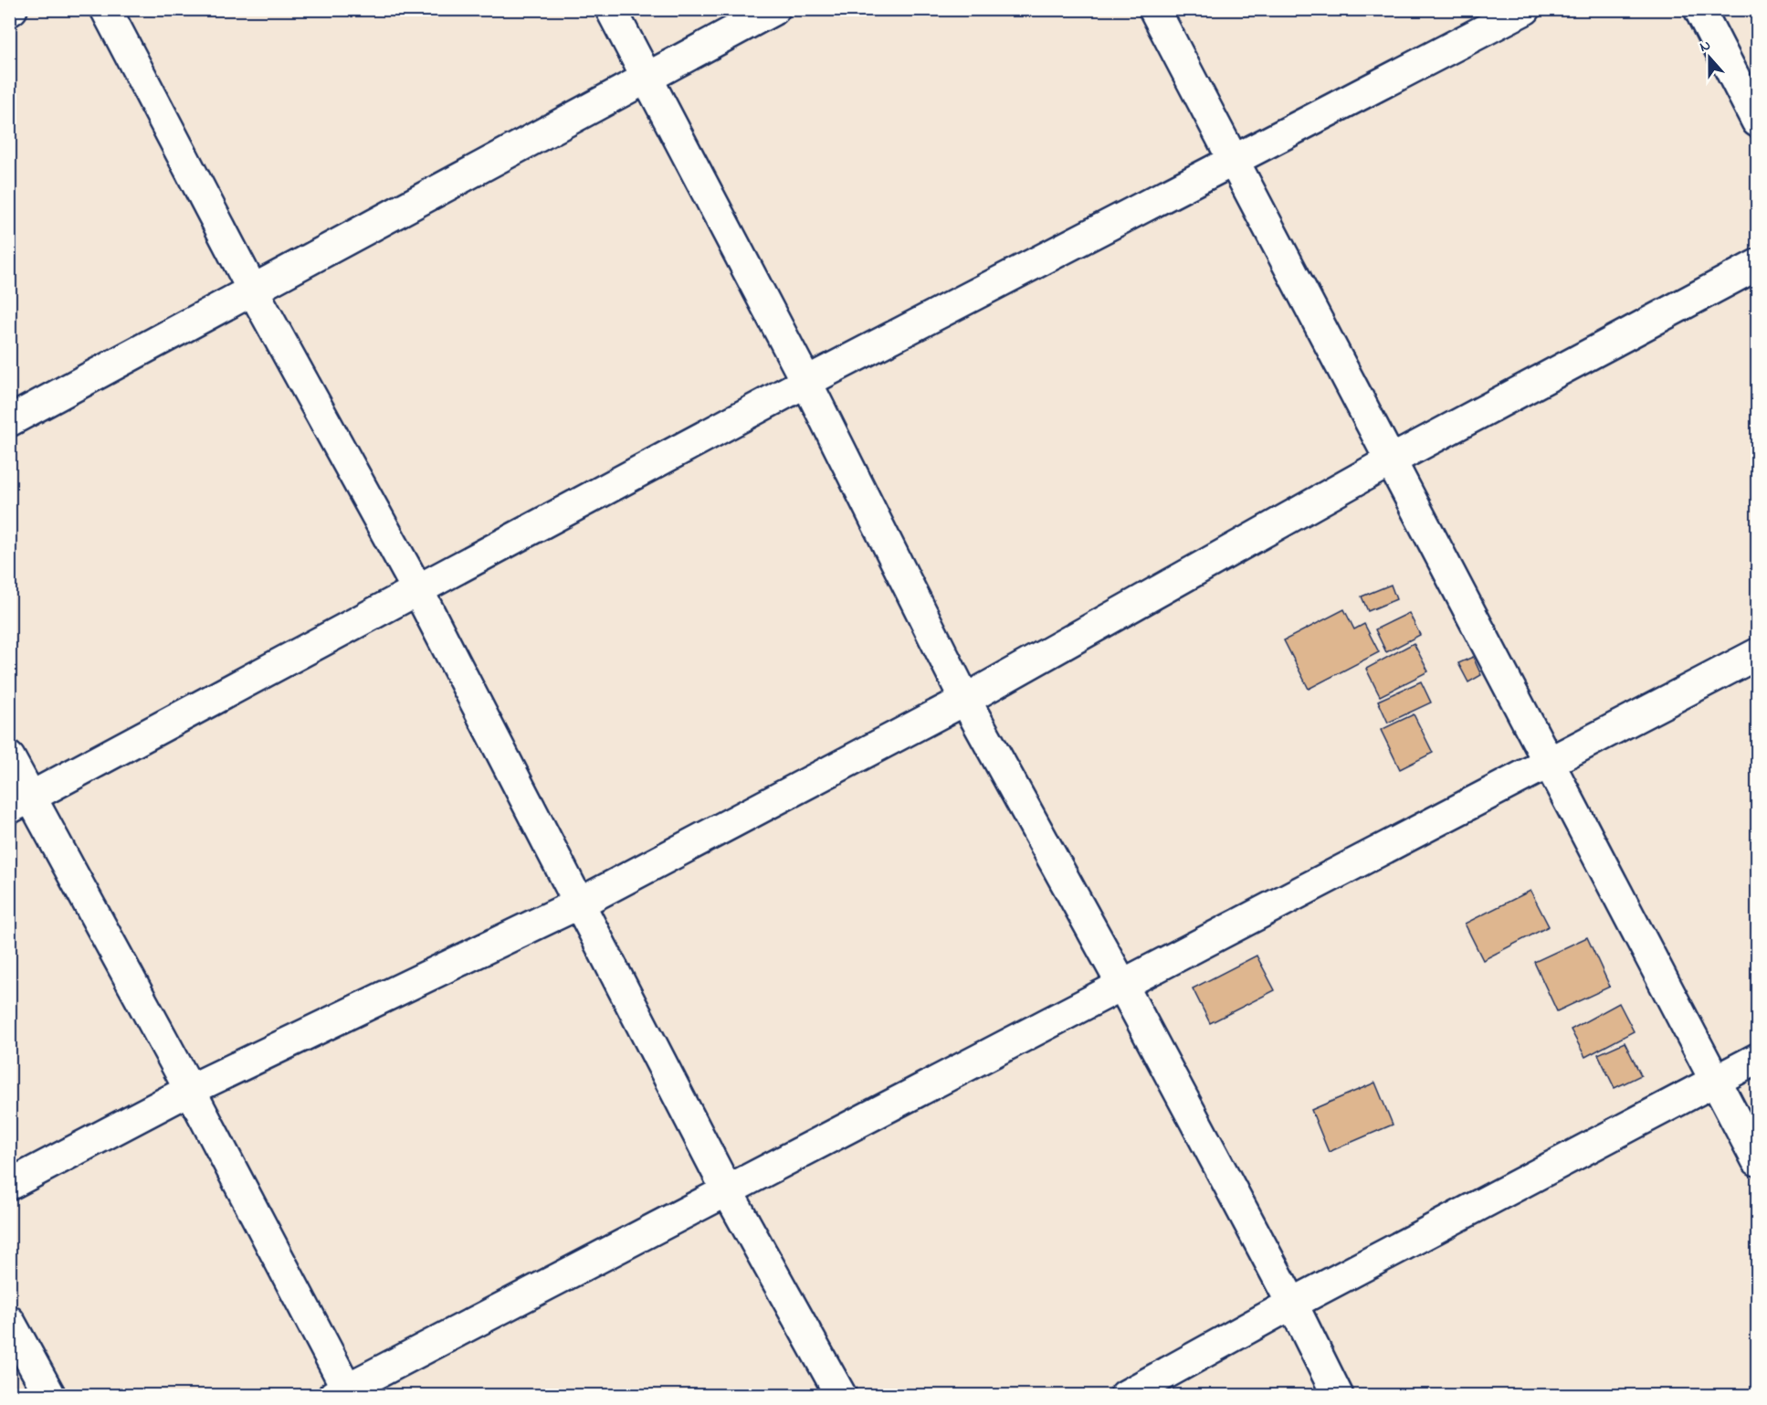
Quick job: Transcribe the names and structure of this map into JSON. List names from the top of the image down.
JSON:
{
  "north": "top"
}
